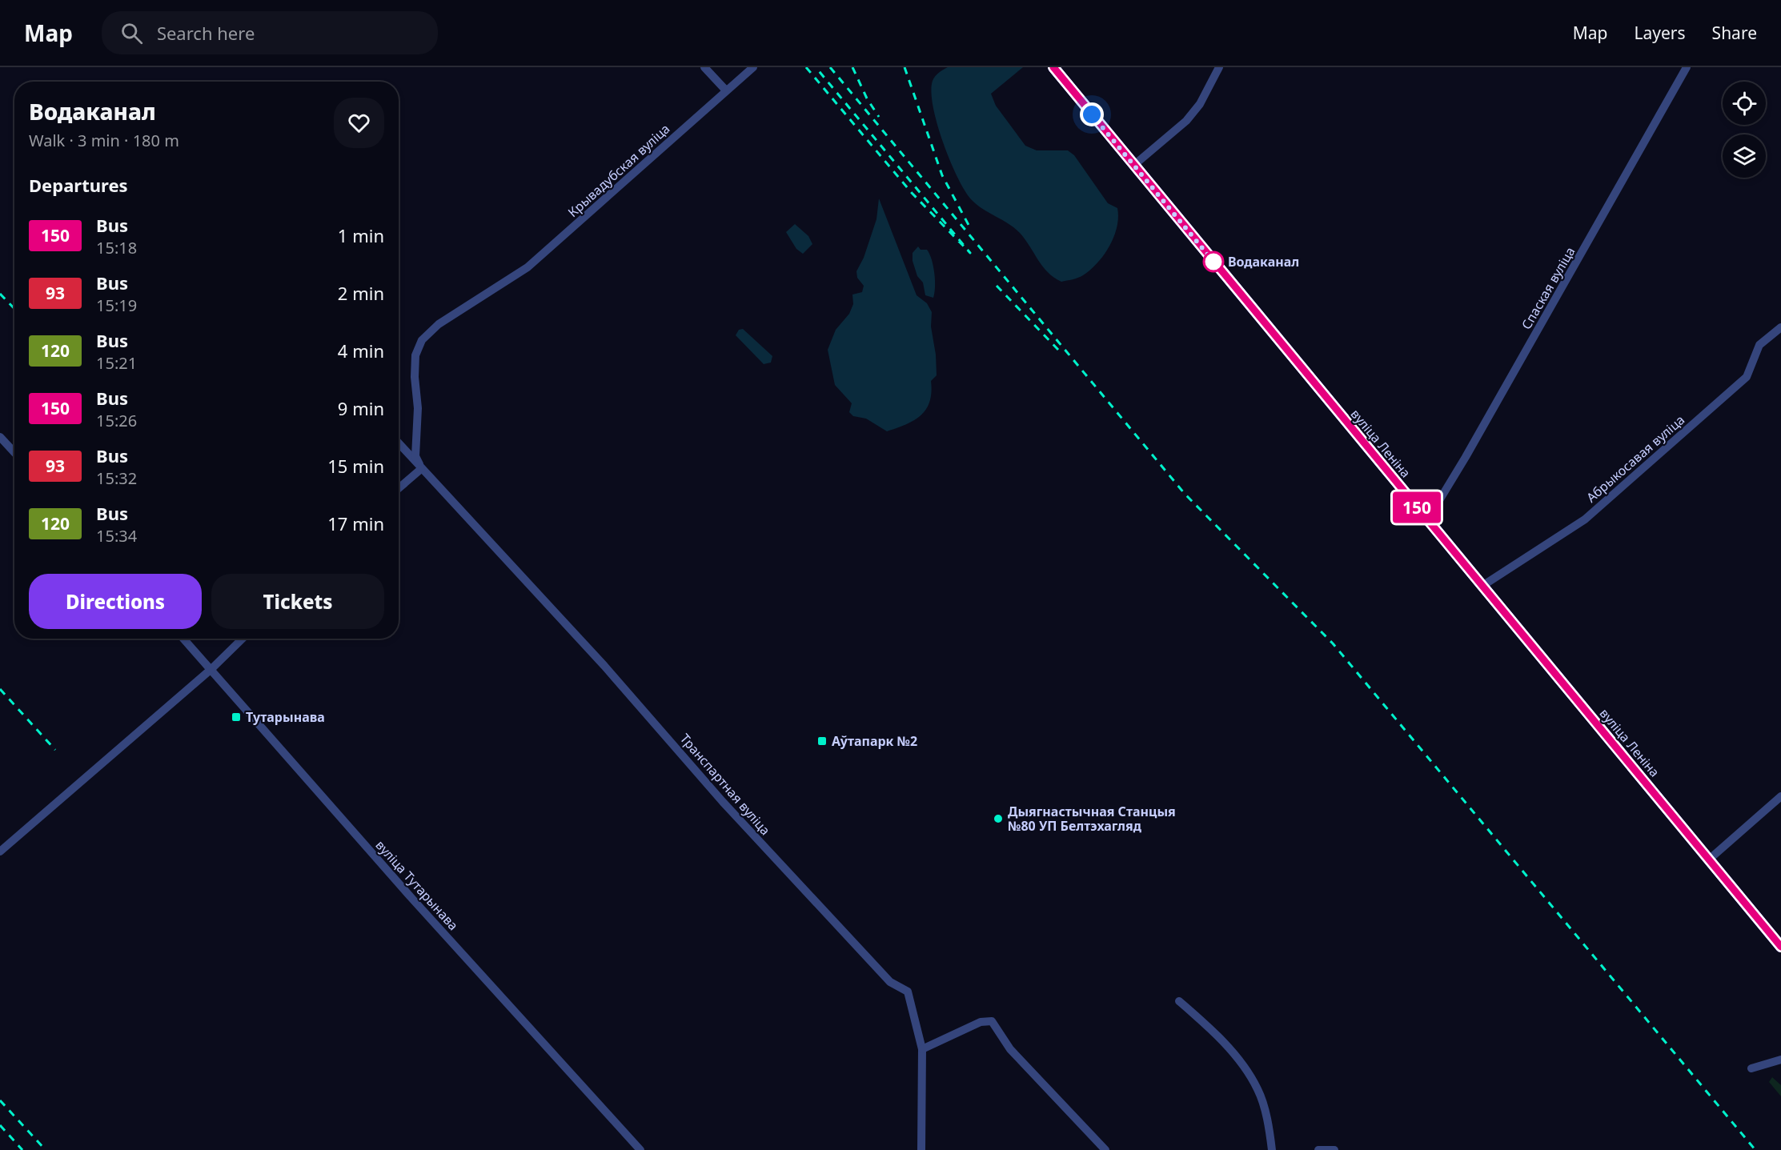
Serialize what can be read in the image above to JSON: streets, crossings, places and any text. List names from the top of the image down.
{
  "streets": {
    "main road": ["вуліца Леніна"],
    "street": [
      "Крывадубская вуліца",
      "Спаская вуліца",
      "Абрыкосавая вуліца",
      "Транспартная вуліца",
      "вуліца Тутарынава"
    ]
  },
  "crossings": [
    ["Крывадубская вуліца", "Транспартная вуліца"],
    ["Спаская вуліца", "вуліца Леніна"],
    ["вуліца Леніна", "Абрыкосавая вуліца"]
  ],
  "places": {
    "other": ["Водаканал", "Дыягнастычная Станцыя №80 УП Белтэхагляд"],
    "transit": ["Тутарынава", "Аўтапарк №2"]
  },
  "lines": ["bus line 150"],
  "page": {
    "header": "Map",
    "search": "Search here",
    "nav": ["Map", "Layers", "Share"],
    "on_map": "150",
    "heading": [
      ["Водаканал", "Walk · 3 min · 180 m"],
      "Departures"
    ],
    "list": [
      {
        "mark": "150",
        "name": "Bus",
        "note": "15:18",
        "value": "1 min"
      },
      {
        "mark": "93",
        "name": "Bus",
        "note": "15:19",
        "value": "2 min"
      },
      {
        "mark": "120",
        "name": "Bus",
        "note": "15:21",
        "value": "4 min"
      },
      {
        "mark": "150",
        "name": "Bus",
        "note": "15:26",
        "value": "9 min"
      },
      {
        "mark": "93",
        "name": "Bus",
        "note": "15:32",
        "value": "15 min"
      },
      {
        "mark": "120",
        "name": "Bus",
        "note": "15:34",
        "value": "17 min"
      }
    ],
    "buttons": ["Directions", "Tickets"]
  }
}
